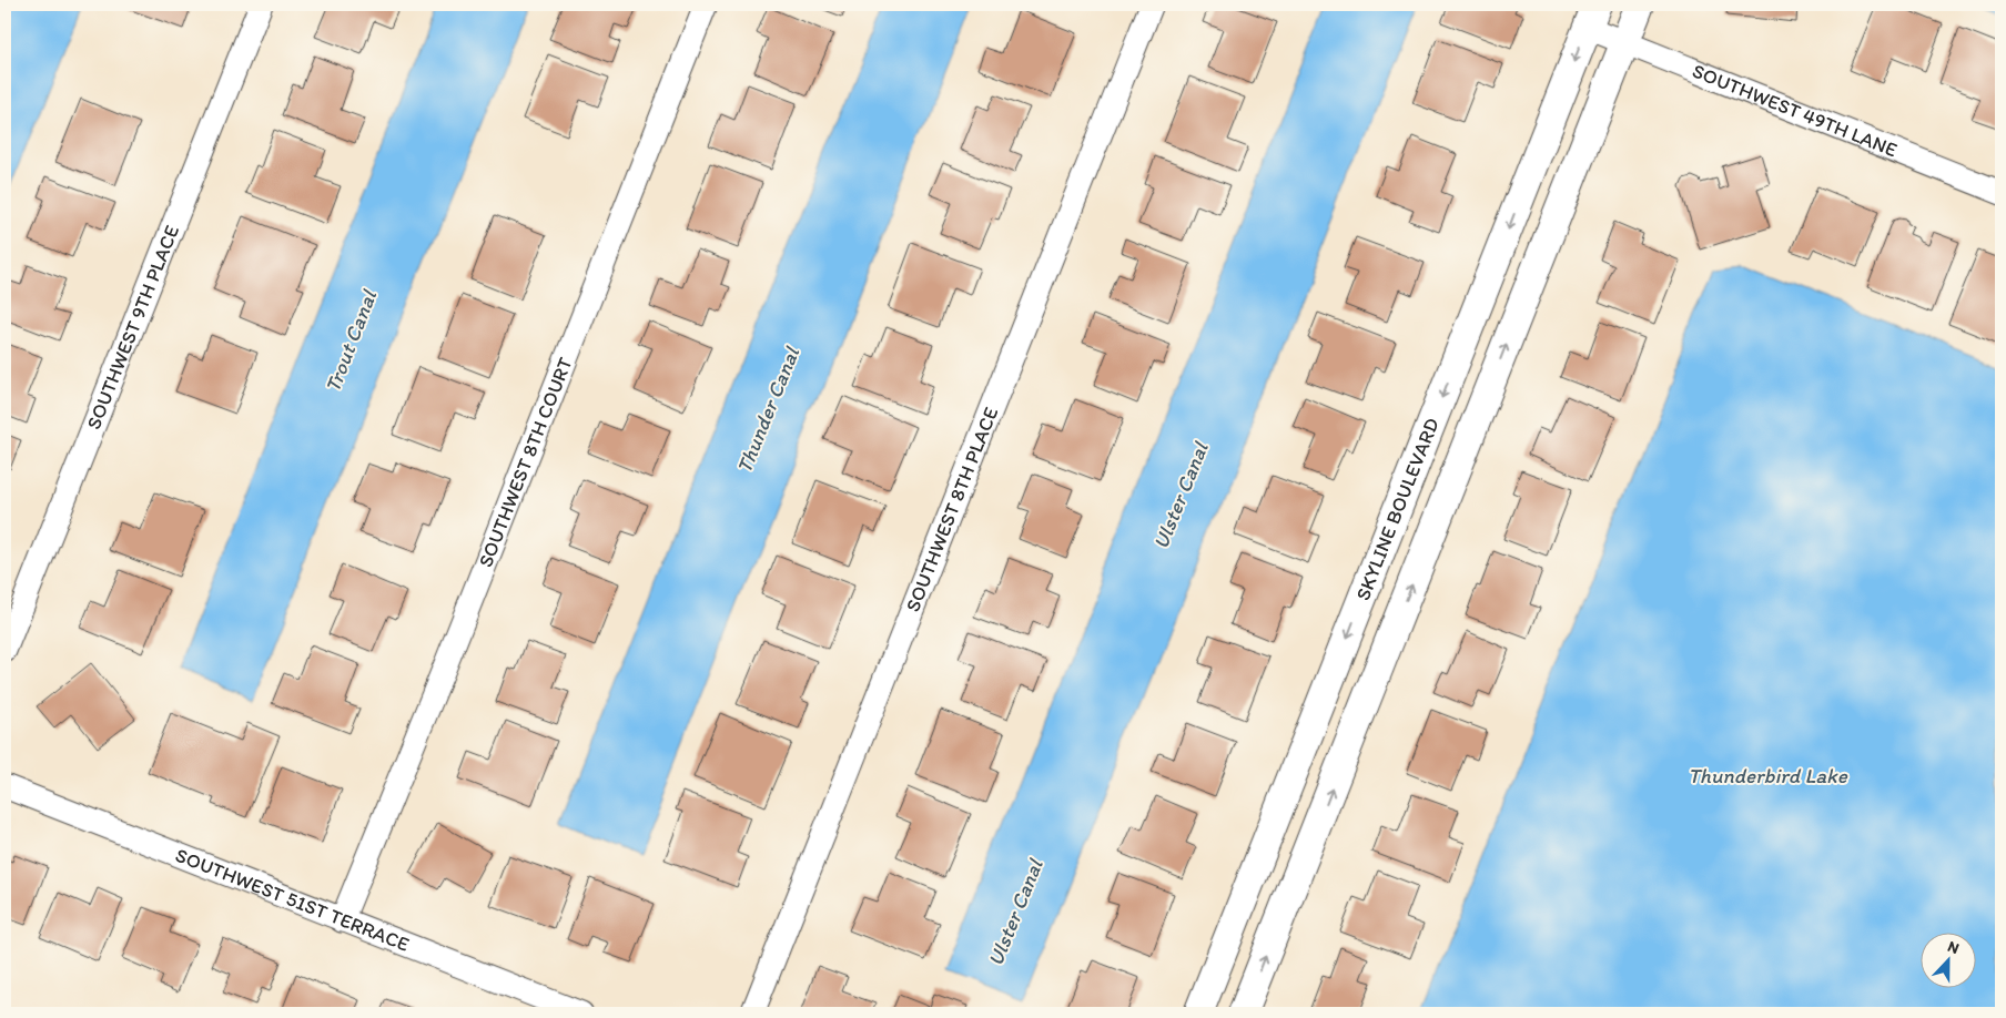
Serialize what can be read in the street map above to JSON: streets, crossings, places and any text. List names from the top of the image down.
{
  "streets": {
    "street": [
      "SOUTHWEST 49TH LANE",
      "SOUTHWEST 9TH PLACE",
      "SOUTHWEST 8TH COURT",
      "SOUTHWEST 8TH PLACE",
      "SKYLINE BOULEVARD",
      "SOUTHWEST 51ST TERRACE"
    ]
  },
  "crossings": [
    ["SOUTHWEST 49TH LANE", "SKYLINE BOULEVARD"],
    ["SOUTHWEST 8TH COURT", "SOUTHWEST 51ST TERRACE"]
  ],
  "water": [
    "Trout Canal",
    "Thunder Canal",
    "Ulster Canal",
    "Thunderbird Lake"
  ],
  "north": "top"
}
